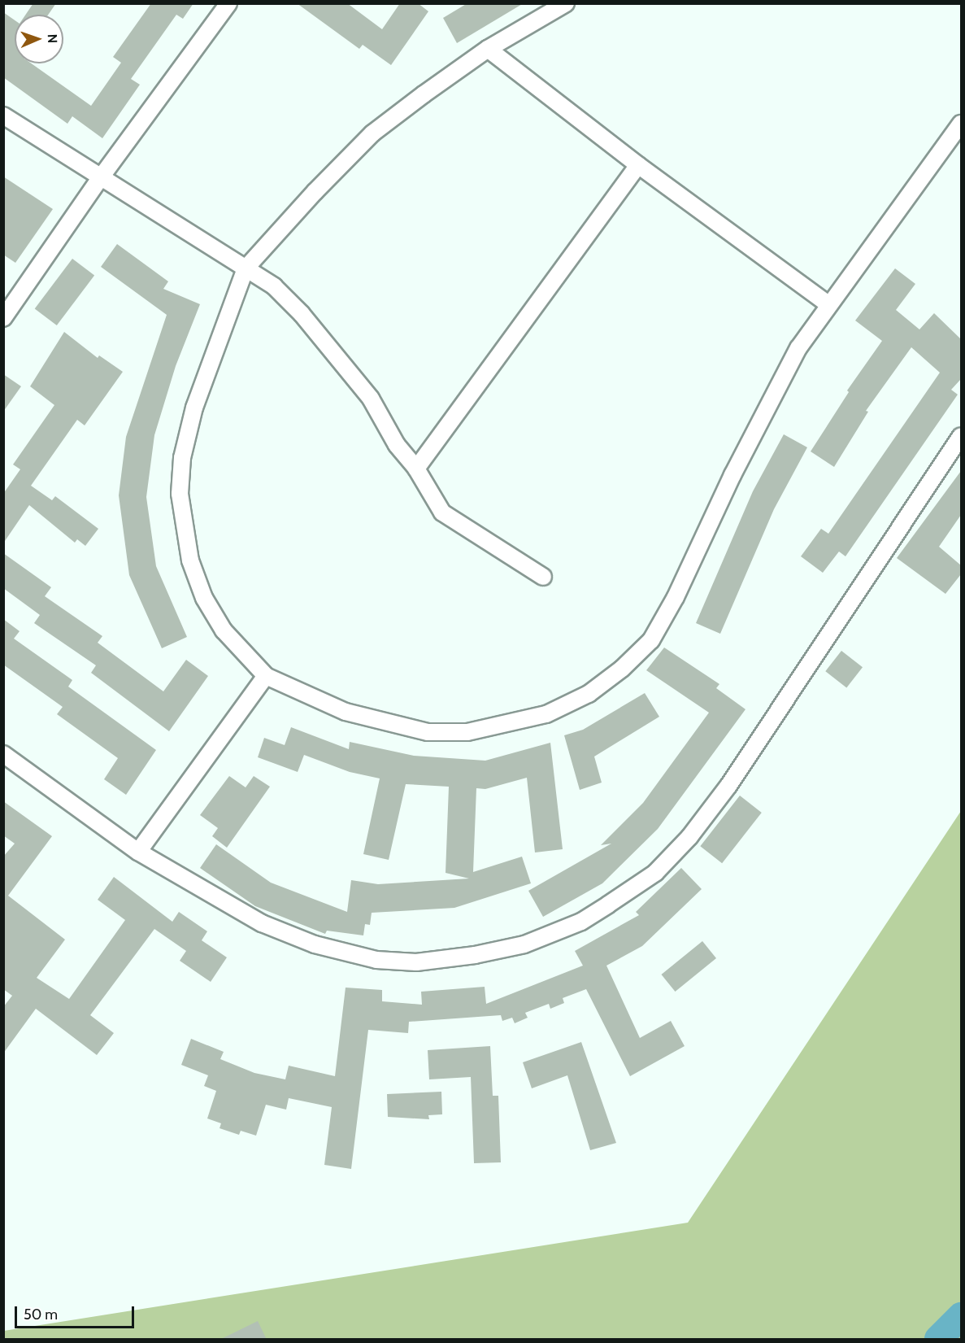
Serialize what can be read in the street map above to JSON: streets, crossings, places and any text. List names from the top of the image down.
{
  "scale_bar": "50 m",
  "north": "right"
}
